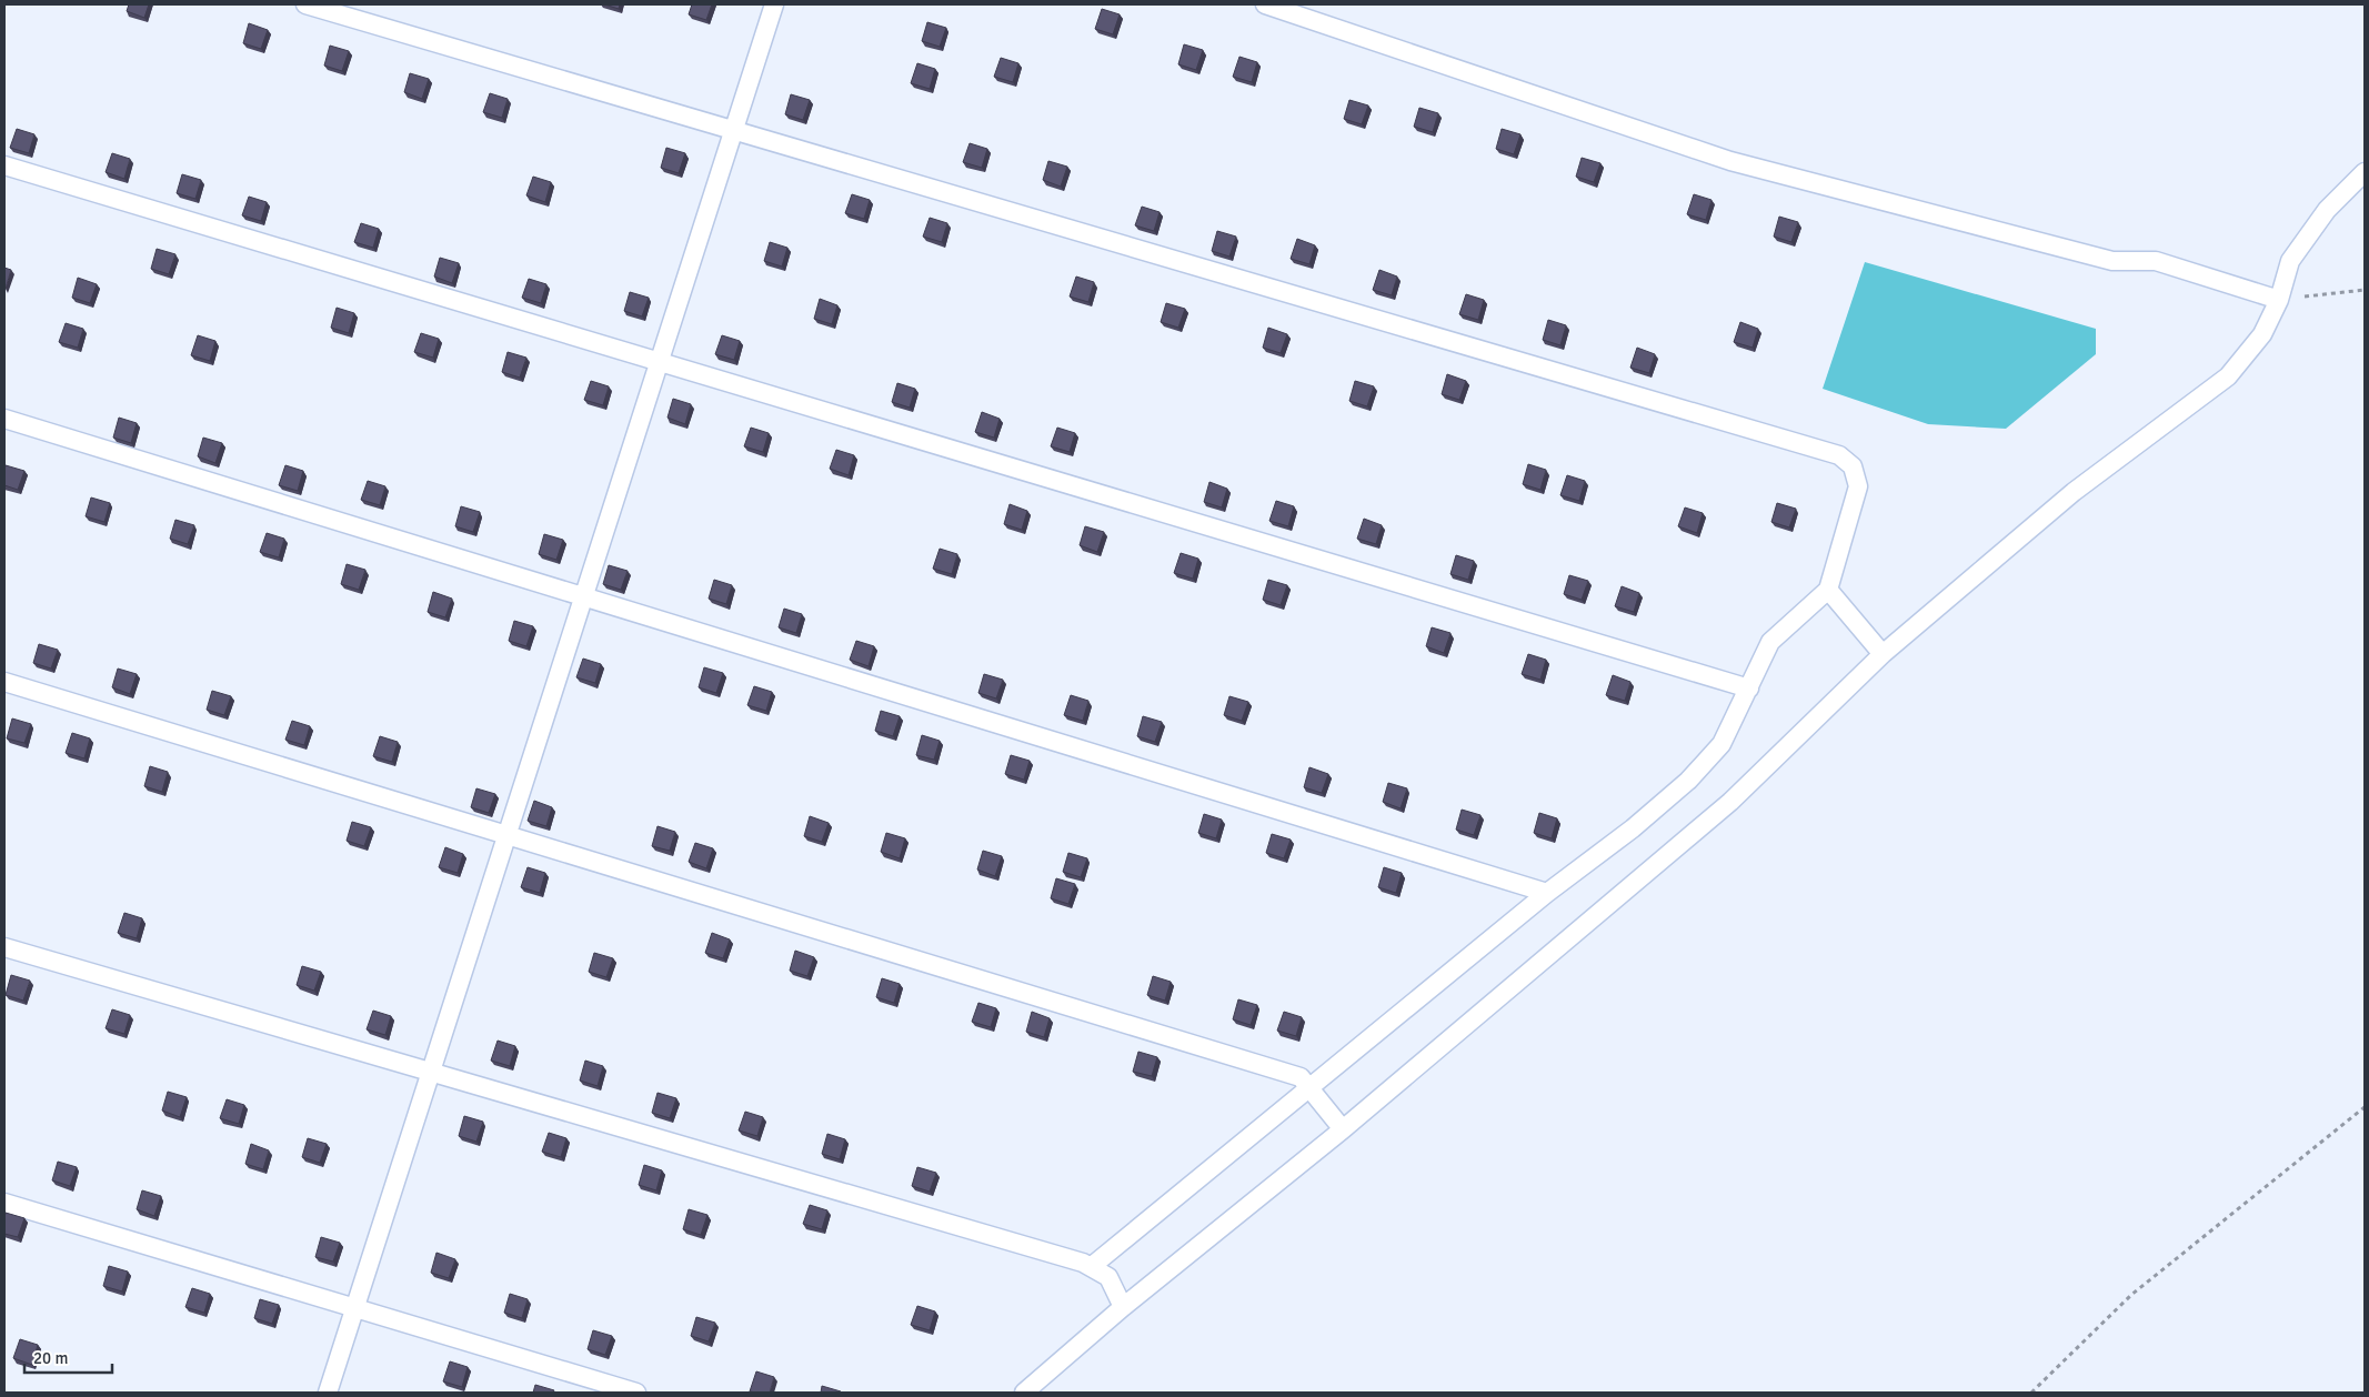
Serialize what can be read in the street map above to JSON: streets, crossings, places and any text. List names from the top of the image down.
{
  "scale_bar": "20 m"
}
